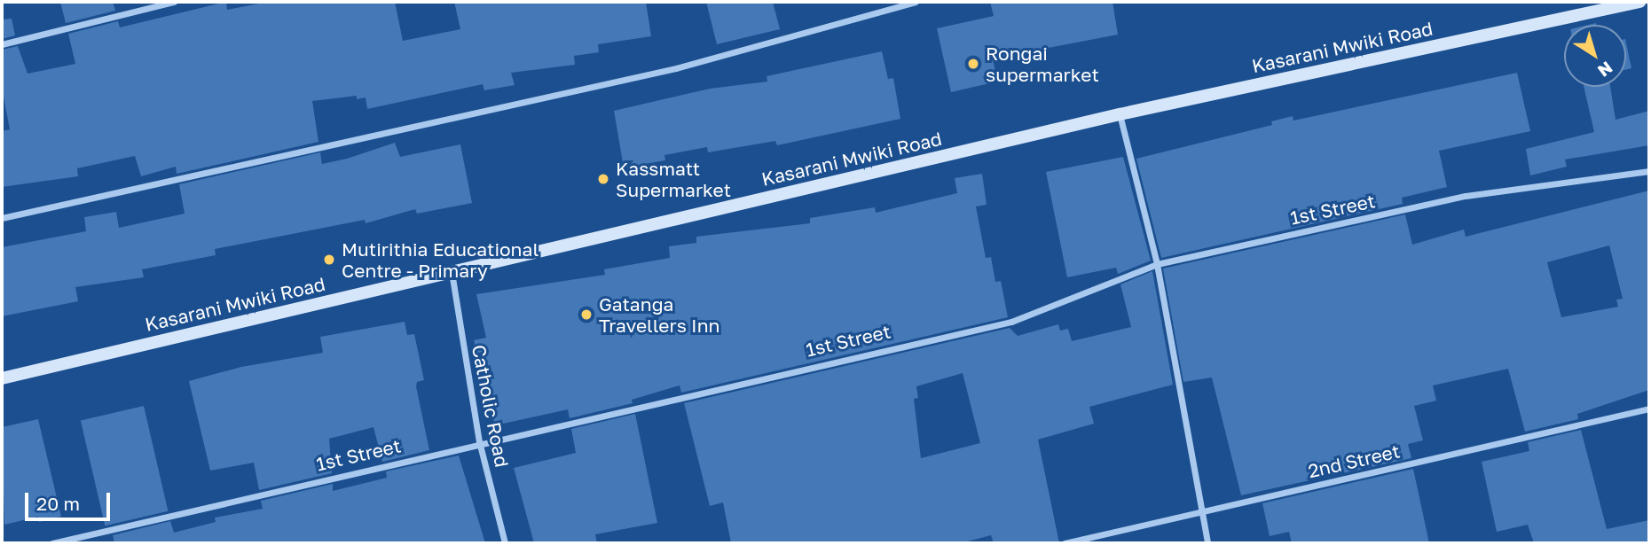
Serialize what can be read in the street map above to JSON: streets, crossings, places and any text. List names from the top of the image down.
{
  "streets": {
    "main road": ["Kasarani Mwiki Road"],
    "street": ["1st Street", "Catholic Road", "2nd Street"]
  },
  "crossings": [
    ["Kasarani Mwiki Road", "Catholic Road"],
    ["1st Street", "Catholic Road"]
  ],
  "places": [
    "Rongai supermarket",
    "Kassmatt Supermarket",
    "Mutirithia Educational Centre - Primary",
    "Gatanga Travellers Inn"
  ],
  "scale_bar": "20 m",
  "north": "bottom right"
}
